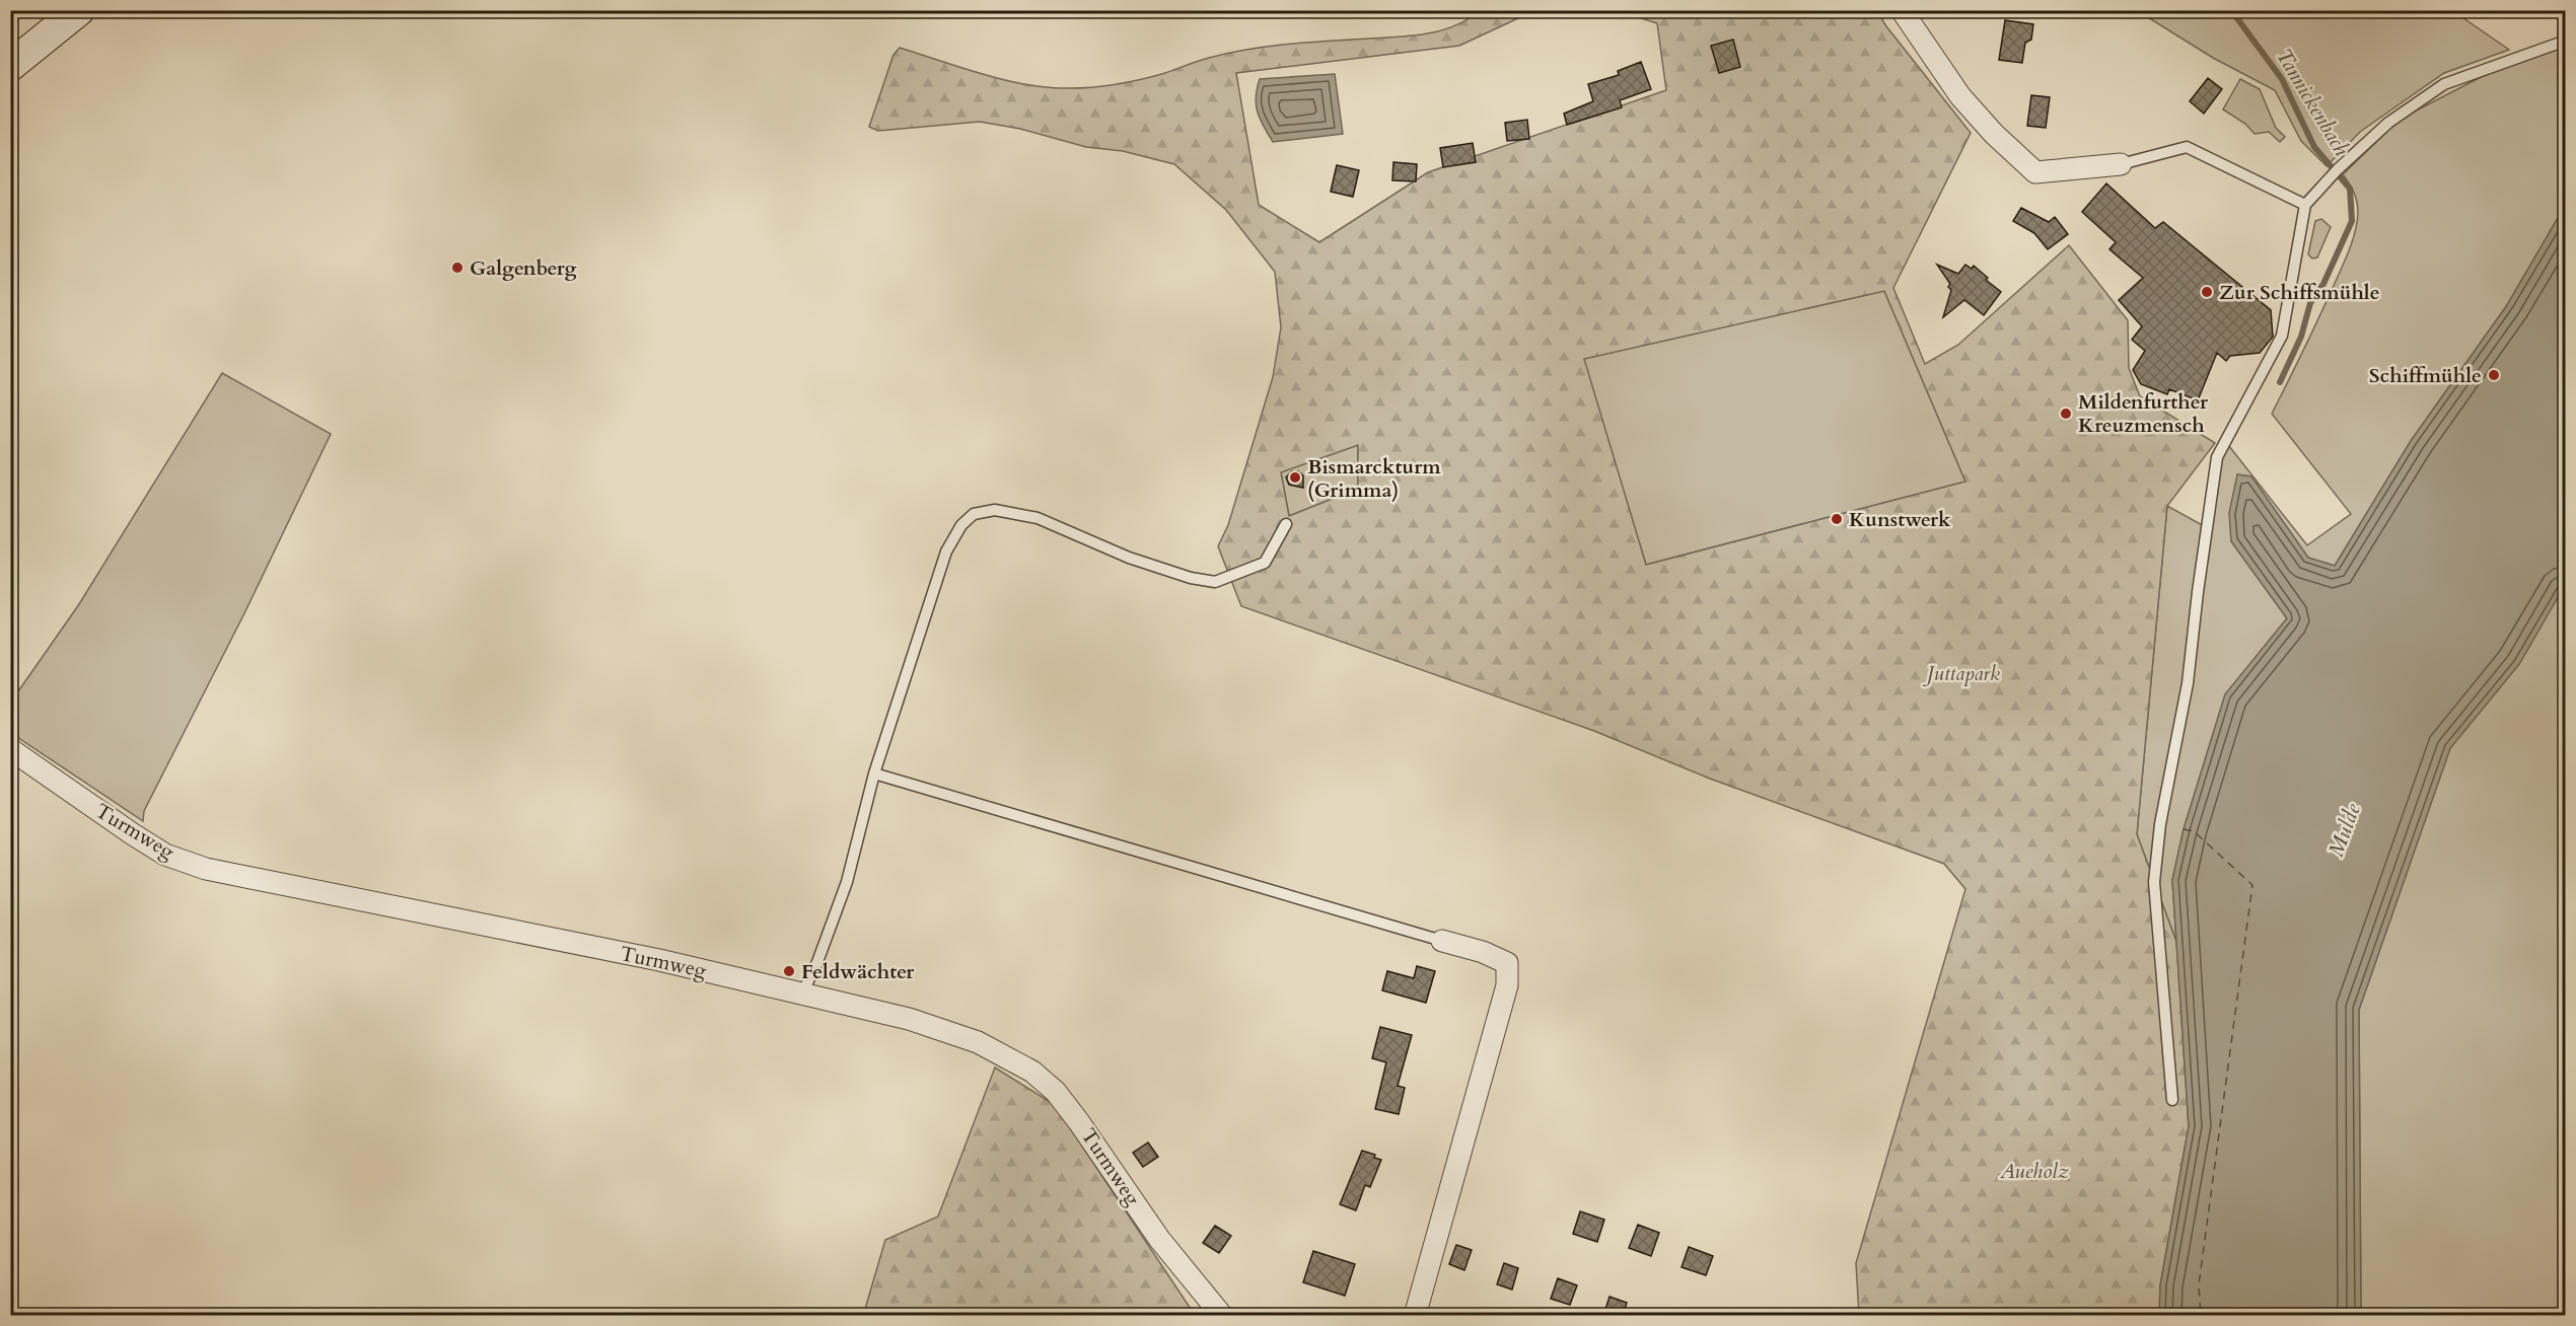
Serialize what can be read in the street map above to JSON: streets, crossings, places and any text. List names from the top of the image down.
{
  "streets": {
    "street": ["Turmweg"]
  },
  "water": ["Tannickenbach", "Mulde"],
  "parks": ["Juttapark", "Aueholz"],
  "places": [
    "Galgenberg",
    "Zur Schiffsmühle",
    "Schiffmühle",
    "Mildenfurther Kreuzmensch",
    "Bismarckturm (Grimma)",
    "Kunstwerk",
    "Feldwächter"
  ]
}
